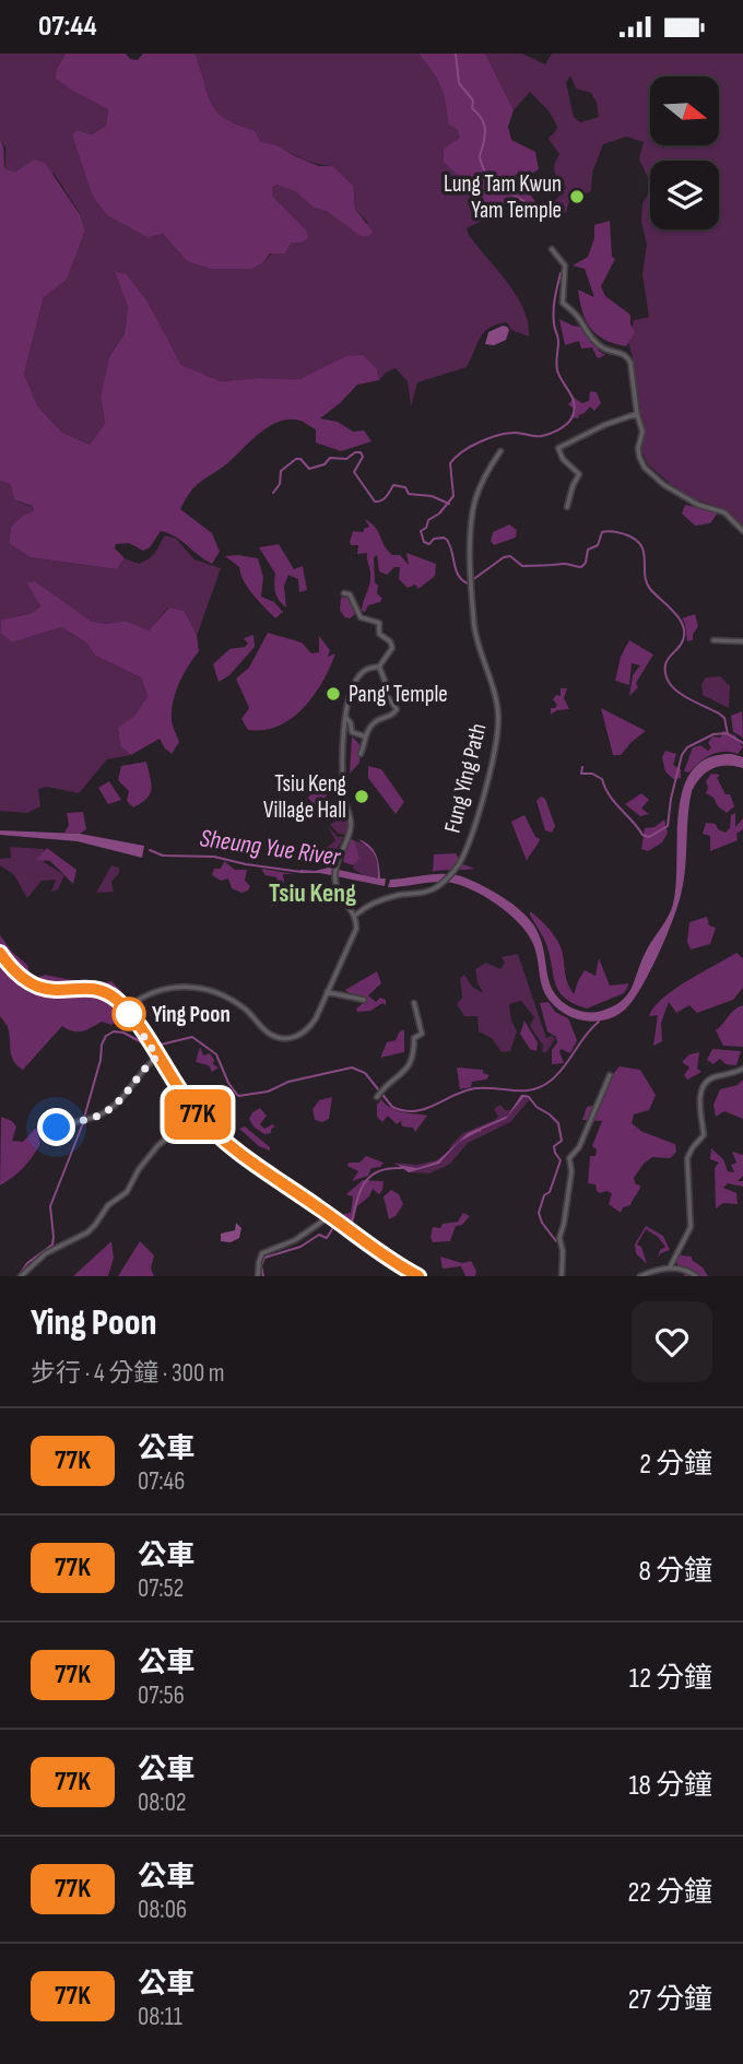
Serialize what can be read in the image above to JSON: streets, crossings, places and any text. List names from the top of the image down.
{
  "streets": {
    "street": ["Fung Ying Path"]
  },
  "districts": ["Tsiu Keng"],
  "water": ["Sheung Yue River"],
  "places": [
    "Lung Tam Kwun Yam Temple",
    "Pang' Temple",
    "Tsiu Keng Village Hall",
    "Ying Poon"
  ],
  "lines": ["bus line 77K"],
  "north": "right",
  "page": {
    "status": "07:44",
    "on_map": "77K",
    "heading": ["Ying Poon", "步行 · 4 分鐘 · 300 m"],
    "list": [
      {
        "mark": "77K",
        "name": "公車",
        "note": "07:46",
        "value": "2 分鐘"
      },
      {
        "mark": "77K",
        "name": "公車",
        "note": "07:52",
        "value": "8 分鐘"
      },
      {
        "mark": "77K",
        "name": "公車",
        "note": "07:56",
        "value": "12 分鐘"
      },
      {
        "mark": "77K",
        "name": "公車",
        "note": "08:02",
        "value": "18 分鐘"
      },
      {
        "mark": "77K",
        "name": "公車",
        "note": "08:06",
        "value": "22 分鐘"
      },
      {
        "mark": "77K",
        "name": "公車",
        "note": "08:11",
        "value": "27 分鐘"
      }
    ]
  }
}
